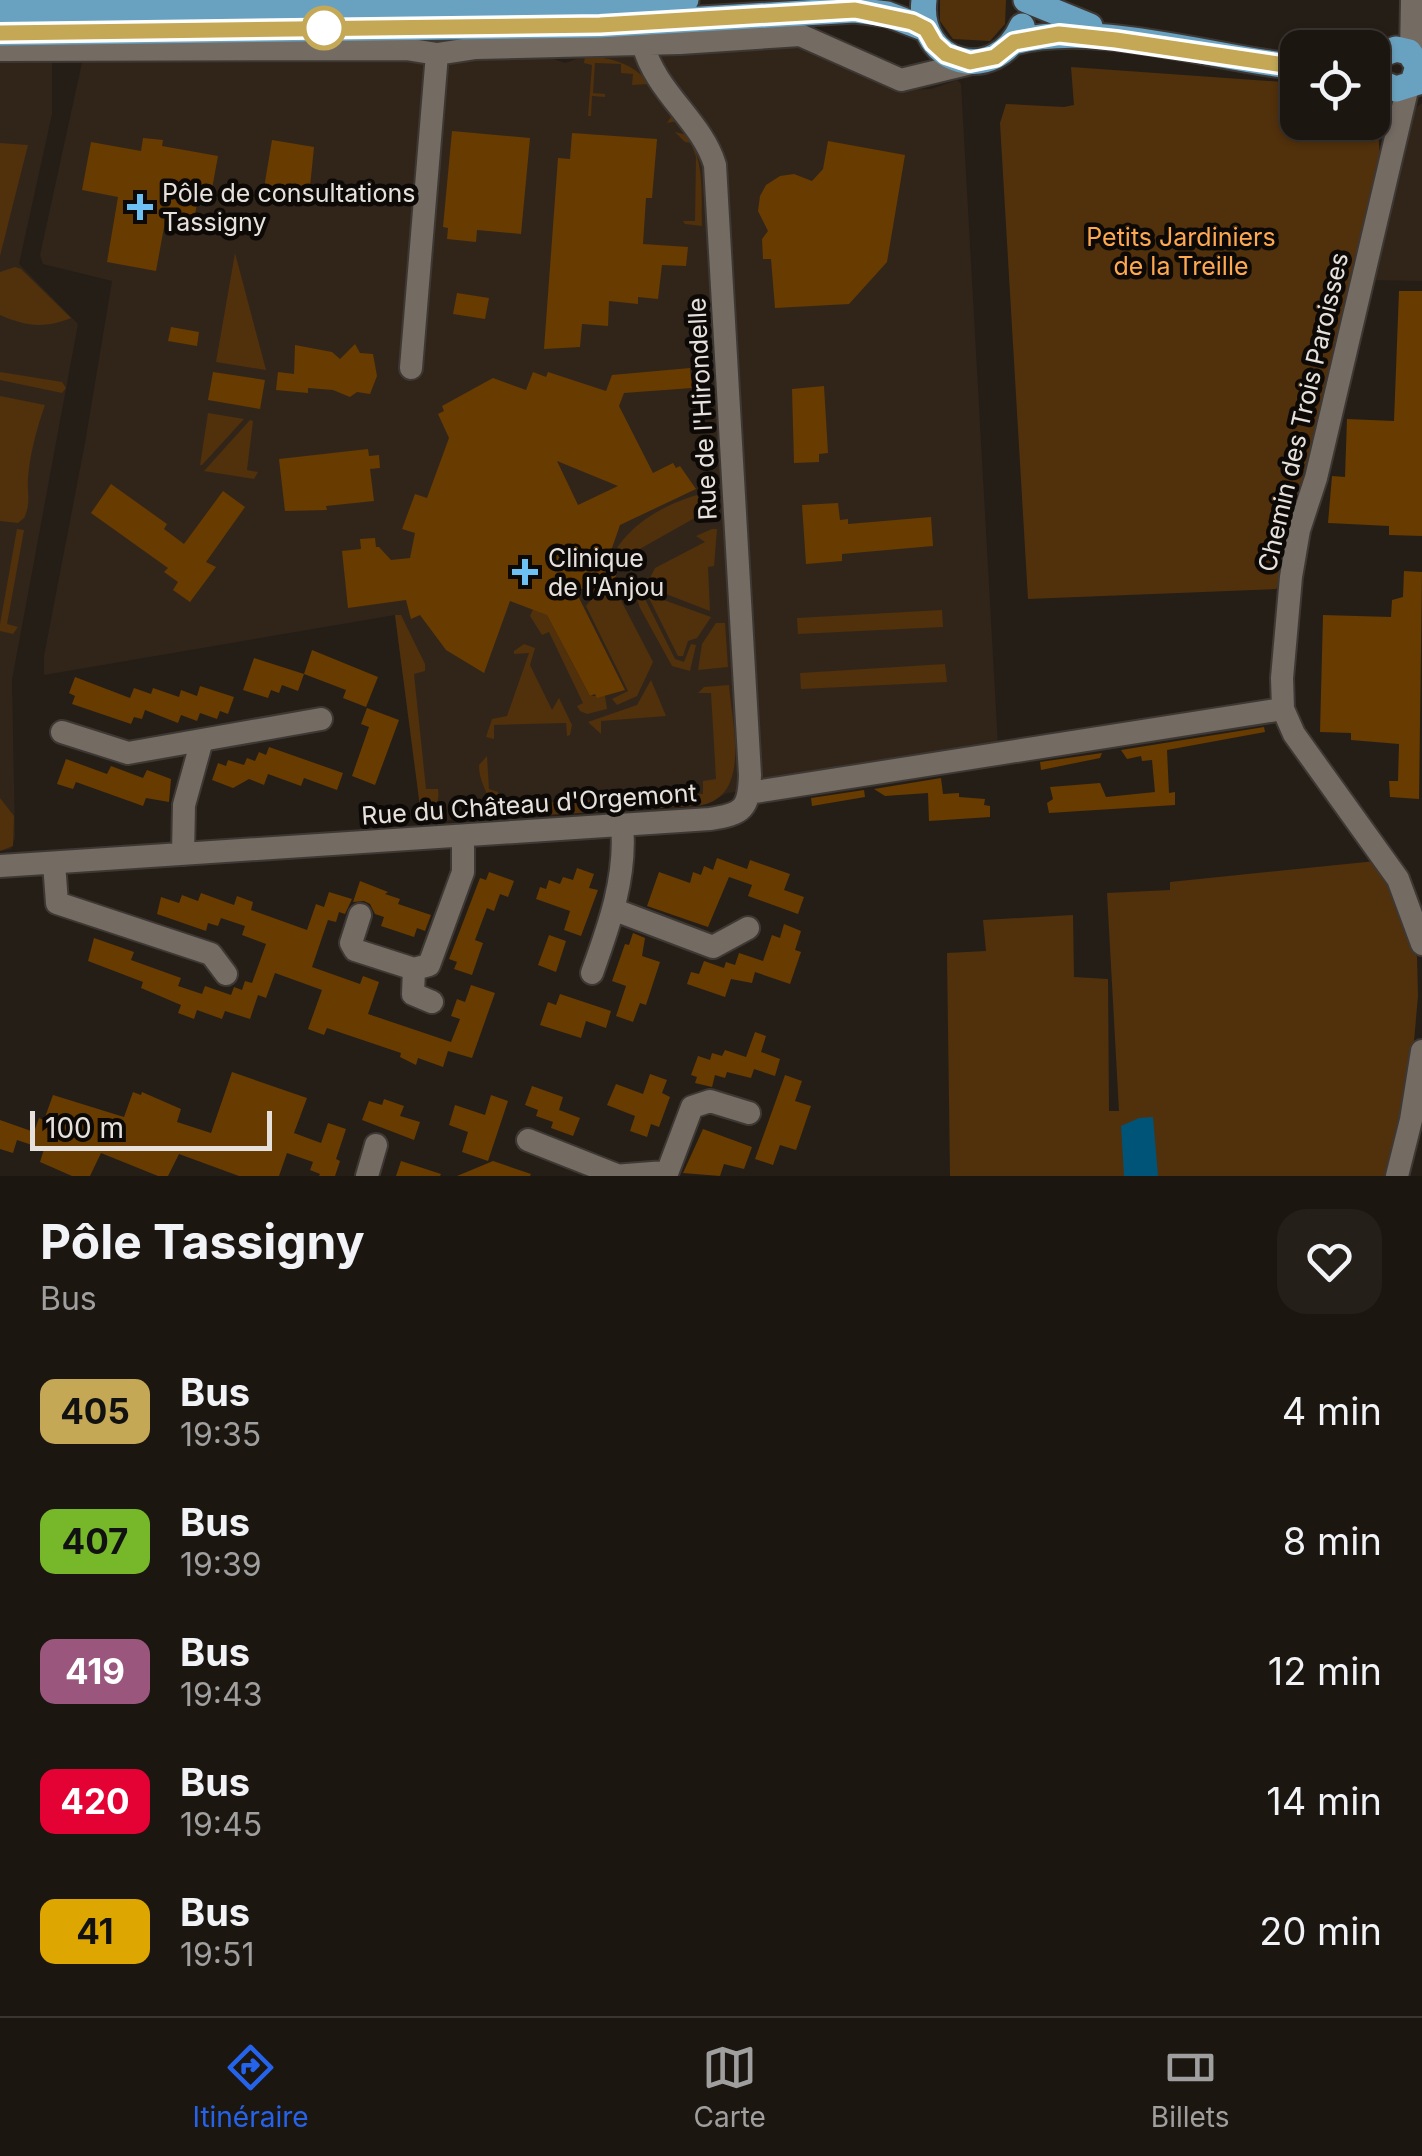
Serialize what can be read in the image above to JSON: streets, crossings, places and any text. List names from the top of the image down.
{
  "streets": {
    "street": ["Rue de l'Hirondelle", "Chemin des Trois Paroisses", "Rue du Château d'Orgemont"]
  },
  "crossings": [
    ["Rue de l'Hirondelle", "Rue du Château d'Orgemont"],
    ["Chemin des Trois Paroisses", "Rue du Château d'Orgemont"]
  ],
  "parks": ["Petits Jardiniers de la Treille"],
  "places": {
    "health": ["Pôle de consultations Tassigny", "Clinique de l'Anjou"]
  },
  "lines": ["bus line 405"],
  "scale_bar": "100 m",
  "page": {
    "scale": "100 m",
    "heading": ["Pôle Tassigny", "Bus"],
    "list": [
      {
        "mark": "405",
        "name": "Bus",
        "note": "19:35",
        "value": "4 min"
      },
      {
        "mark": "407",
        "name": "Bus",
        "note": "19:39",
        "value": "8 min"
      },
      {
        "mark": "419",
        "name": "Bus",
        "note": "19:43",
        "value": "12 min"
      },
      {
        "mark": "420",
        "name": "Bus",
        "note": "19:45",
        "value": "14 min"
      },
      {
        "mark": "41",
        "name": "Bus",
        "note": "19:51",
        "value": "20 min"
      }
    ],
    "tabs": ["Itinéraire", "Carte", "Billets"]
  }
}
